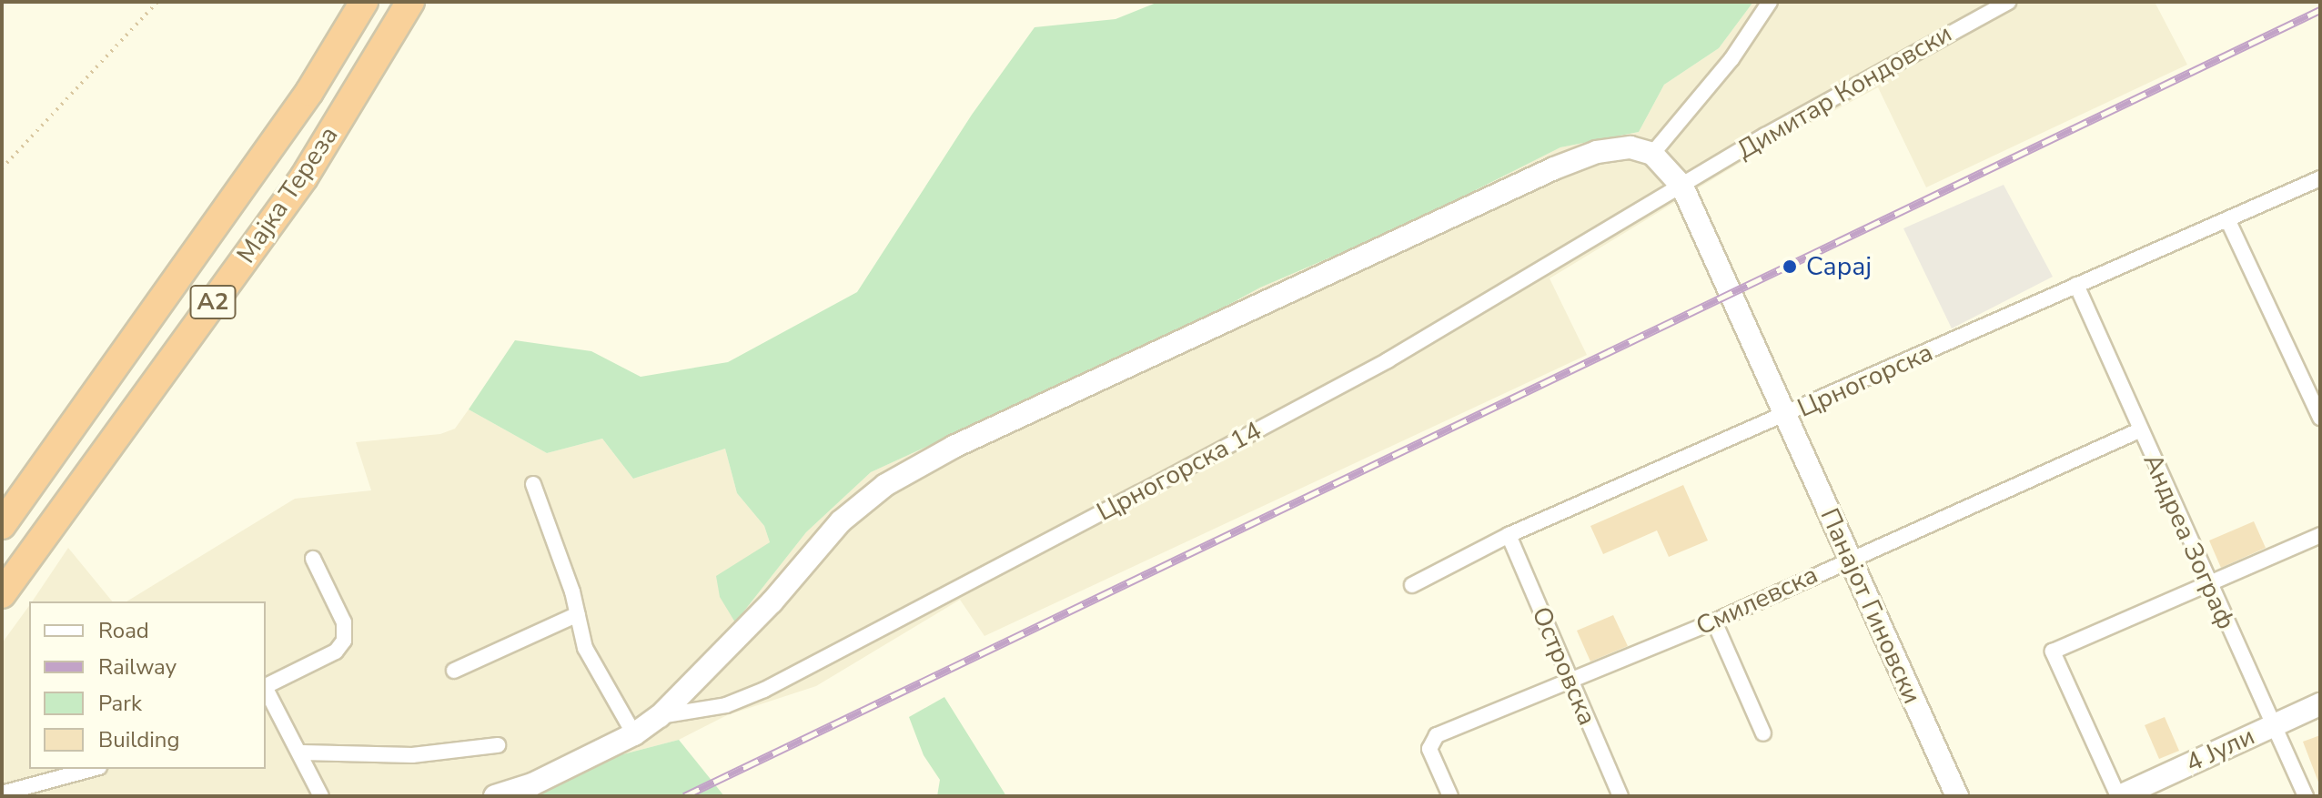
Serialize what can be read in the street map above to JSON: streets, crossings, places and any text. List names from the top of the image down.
{
  "streets": {
    "highway": ["Мајка Тереза", "A2"],
    "main road": ["Панајот Гиновски", "4 Јули"],
    "street": [
      "Димитар Кондовски",
      "Црногорска",
      "Црногорска 14",
      "Андреа Зограф",
      "Смилевска",
      "Островска"
    ]
  },
  "crossings": [
    ["Димитар Кондовски", "Црногорска 14"],
    ["Димитар Кондовски", "Панајот Гиновски"],
    ["Црногорска", "Андреа Зограф"],
    ["Црногорска", "Панајот Гиновски"],
    ["Црногорска", "Островска"],
    ["Црногорска 14", "Панајот Гиновски"],
    ["Андреа Зограф", "Смилевска"],
    ["Андреа Зограф", "4 Јули"],
    ["Смилевска", "Панајот Гиновски"],
    ["Смилевска", "Островска"]
  ],
  "places": ["Сарај"],
  "legend": [
    "Road",
    "Railway",
    "Park",
    "Building"
  ]
}
